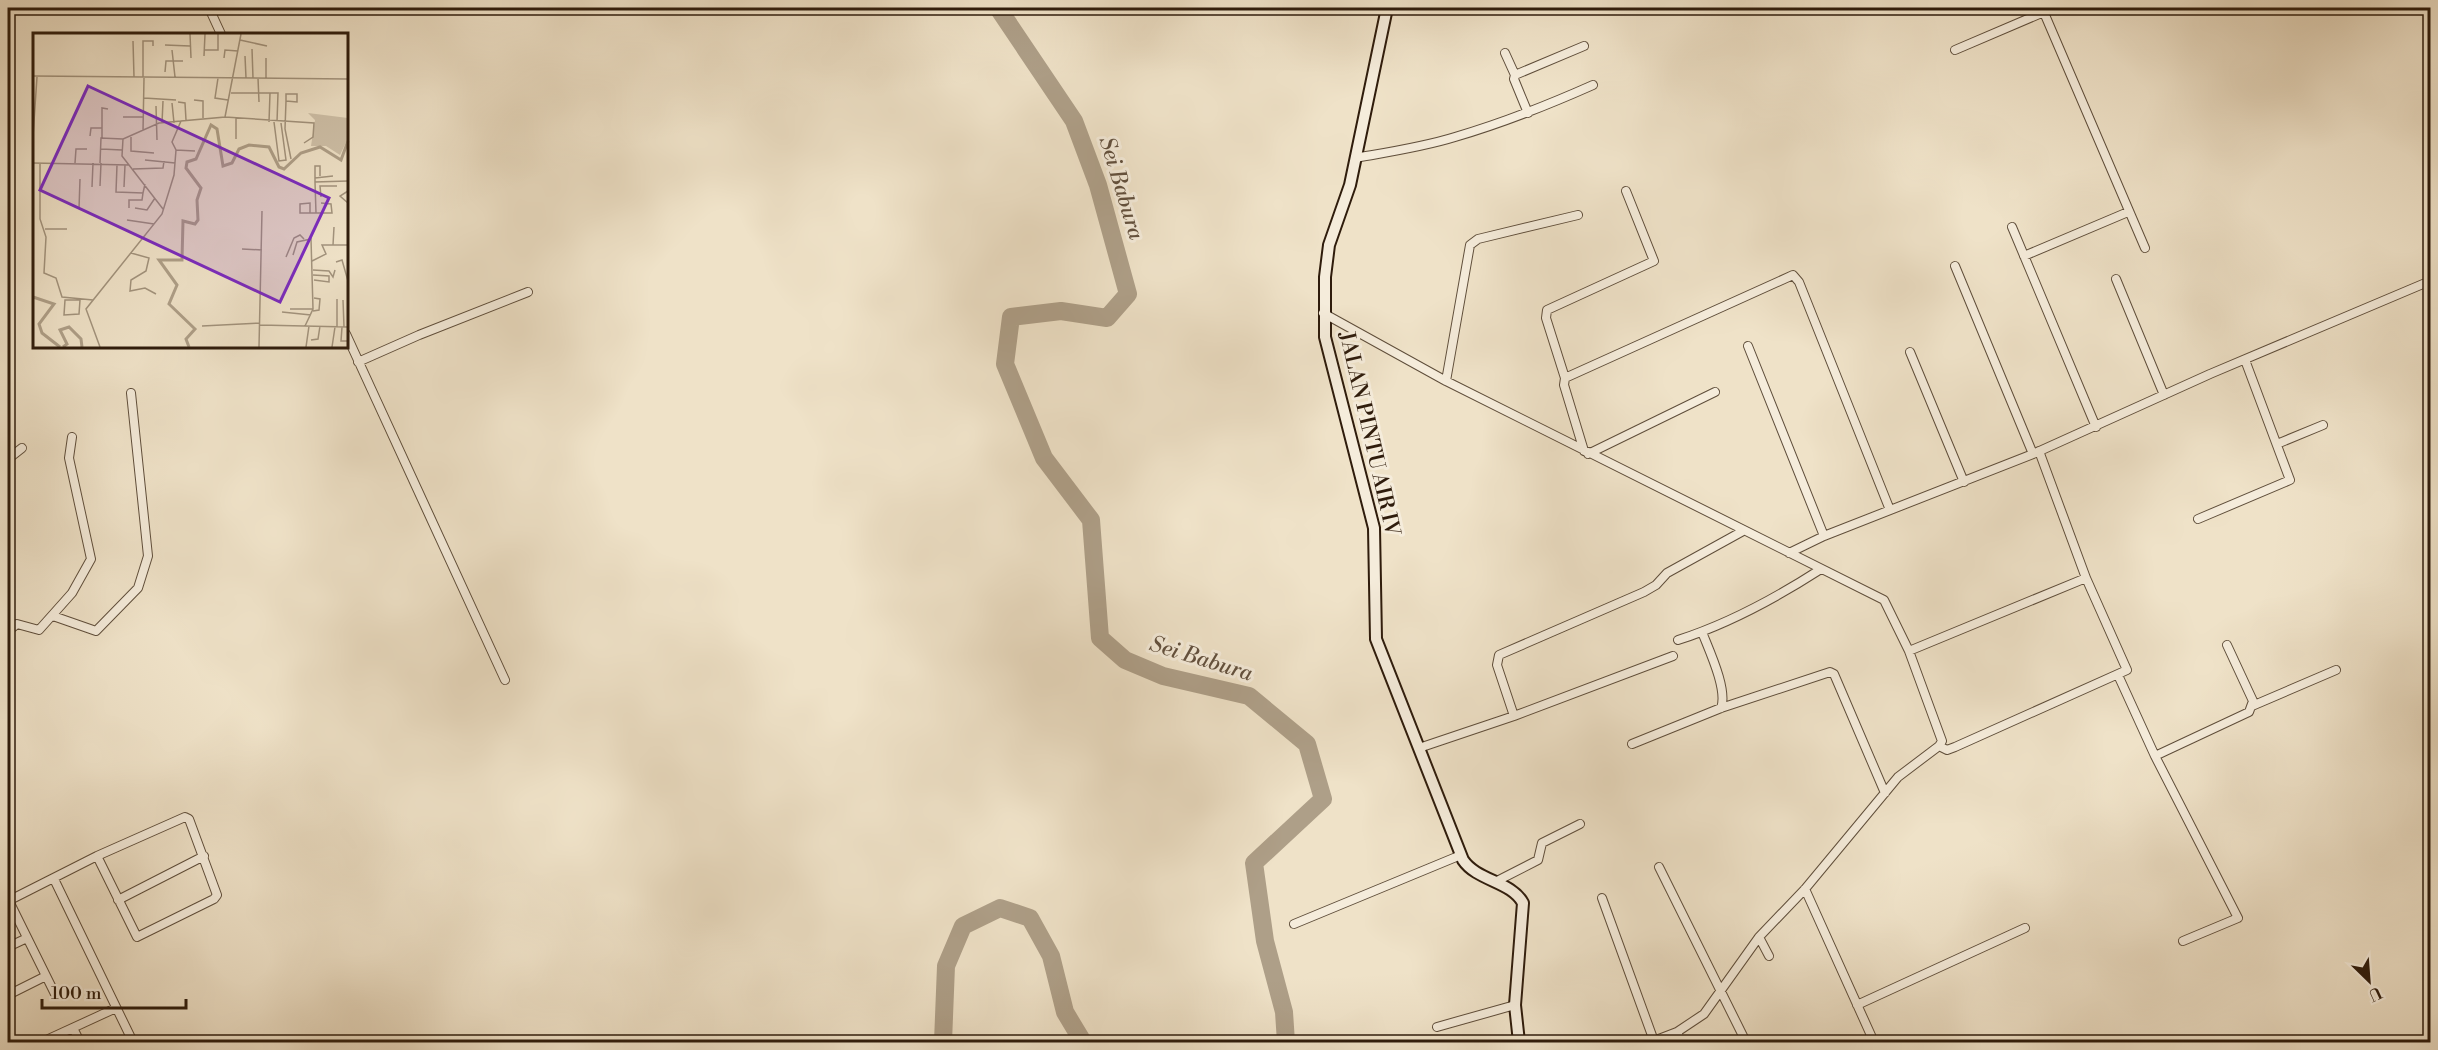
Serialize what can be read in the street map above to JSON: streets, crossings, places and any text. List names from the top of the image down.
{
  "streets": {
    "main road": ["JALAN PINTU AIR IV"]
  },
  "water": ["Sei Babura"],
  "scale_bar": "100 m",
  "north": "bottom right"
}
